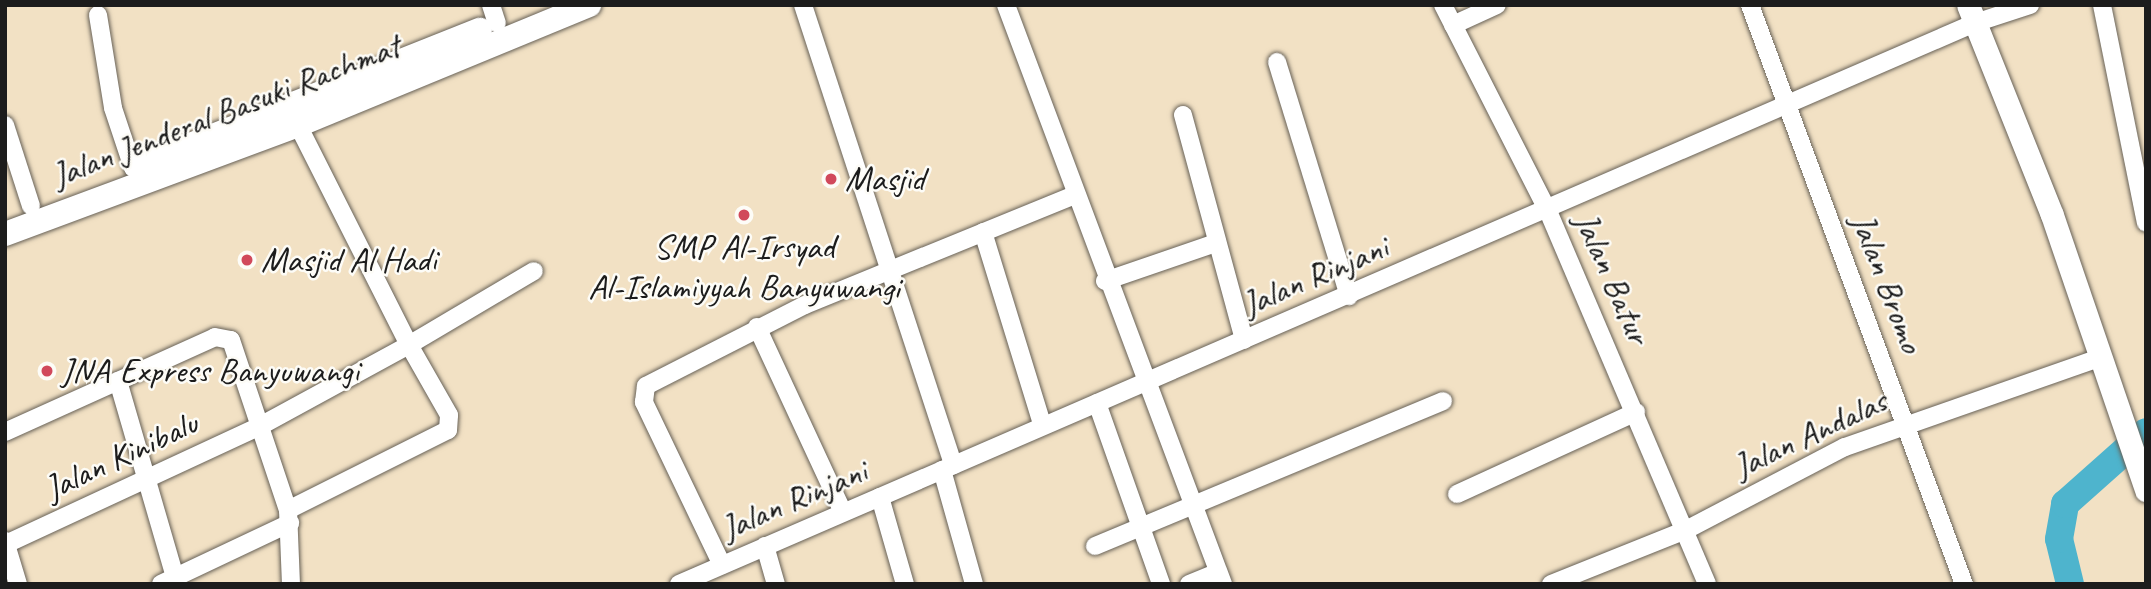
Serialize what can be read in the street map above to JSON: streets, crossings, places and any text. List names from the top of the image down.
{
  "streets": {
    "main road": ["Jalan Jenderal Basuki Rachmat"],
    "street": [
      "Jalan Rinjani",
      "Jalan Batur",
      "Jalan Bromo",
      "Jalan Andalas",
      "Jalan Kinibalu"
    ]
  },
  "crossings": [
    ["Jalan Rinjani", "Jalan Batur"],
    ["Jalan Rinjani", "Jalan Bromo"],
    ["Jalan Batur", "Jalan Andalas"],
    ["Jalan Bromo", "Jalan Andalas"]
  ],
  "places": [
    "Masjid",
    "SMP Al-Irsyad Al-Islamiyyah Banyuwangi",
    "Masjid Al Hadi",
    "JNA Express Banyuwangi"
  ]
}
